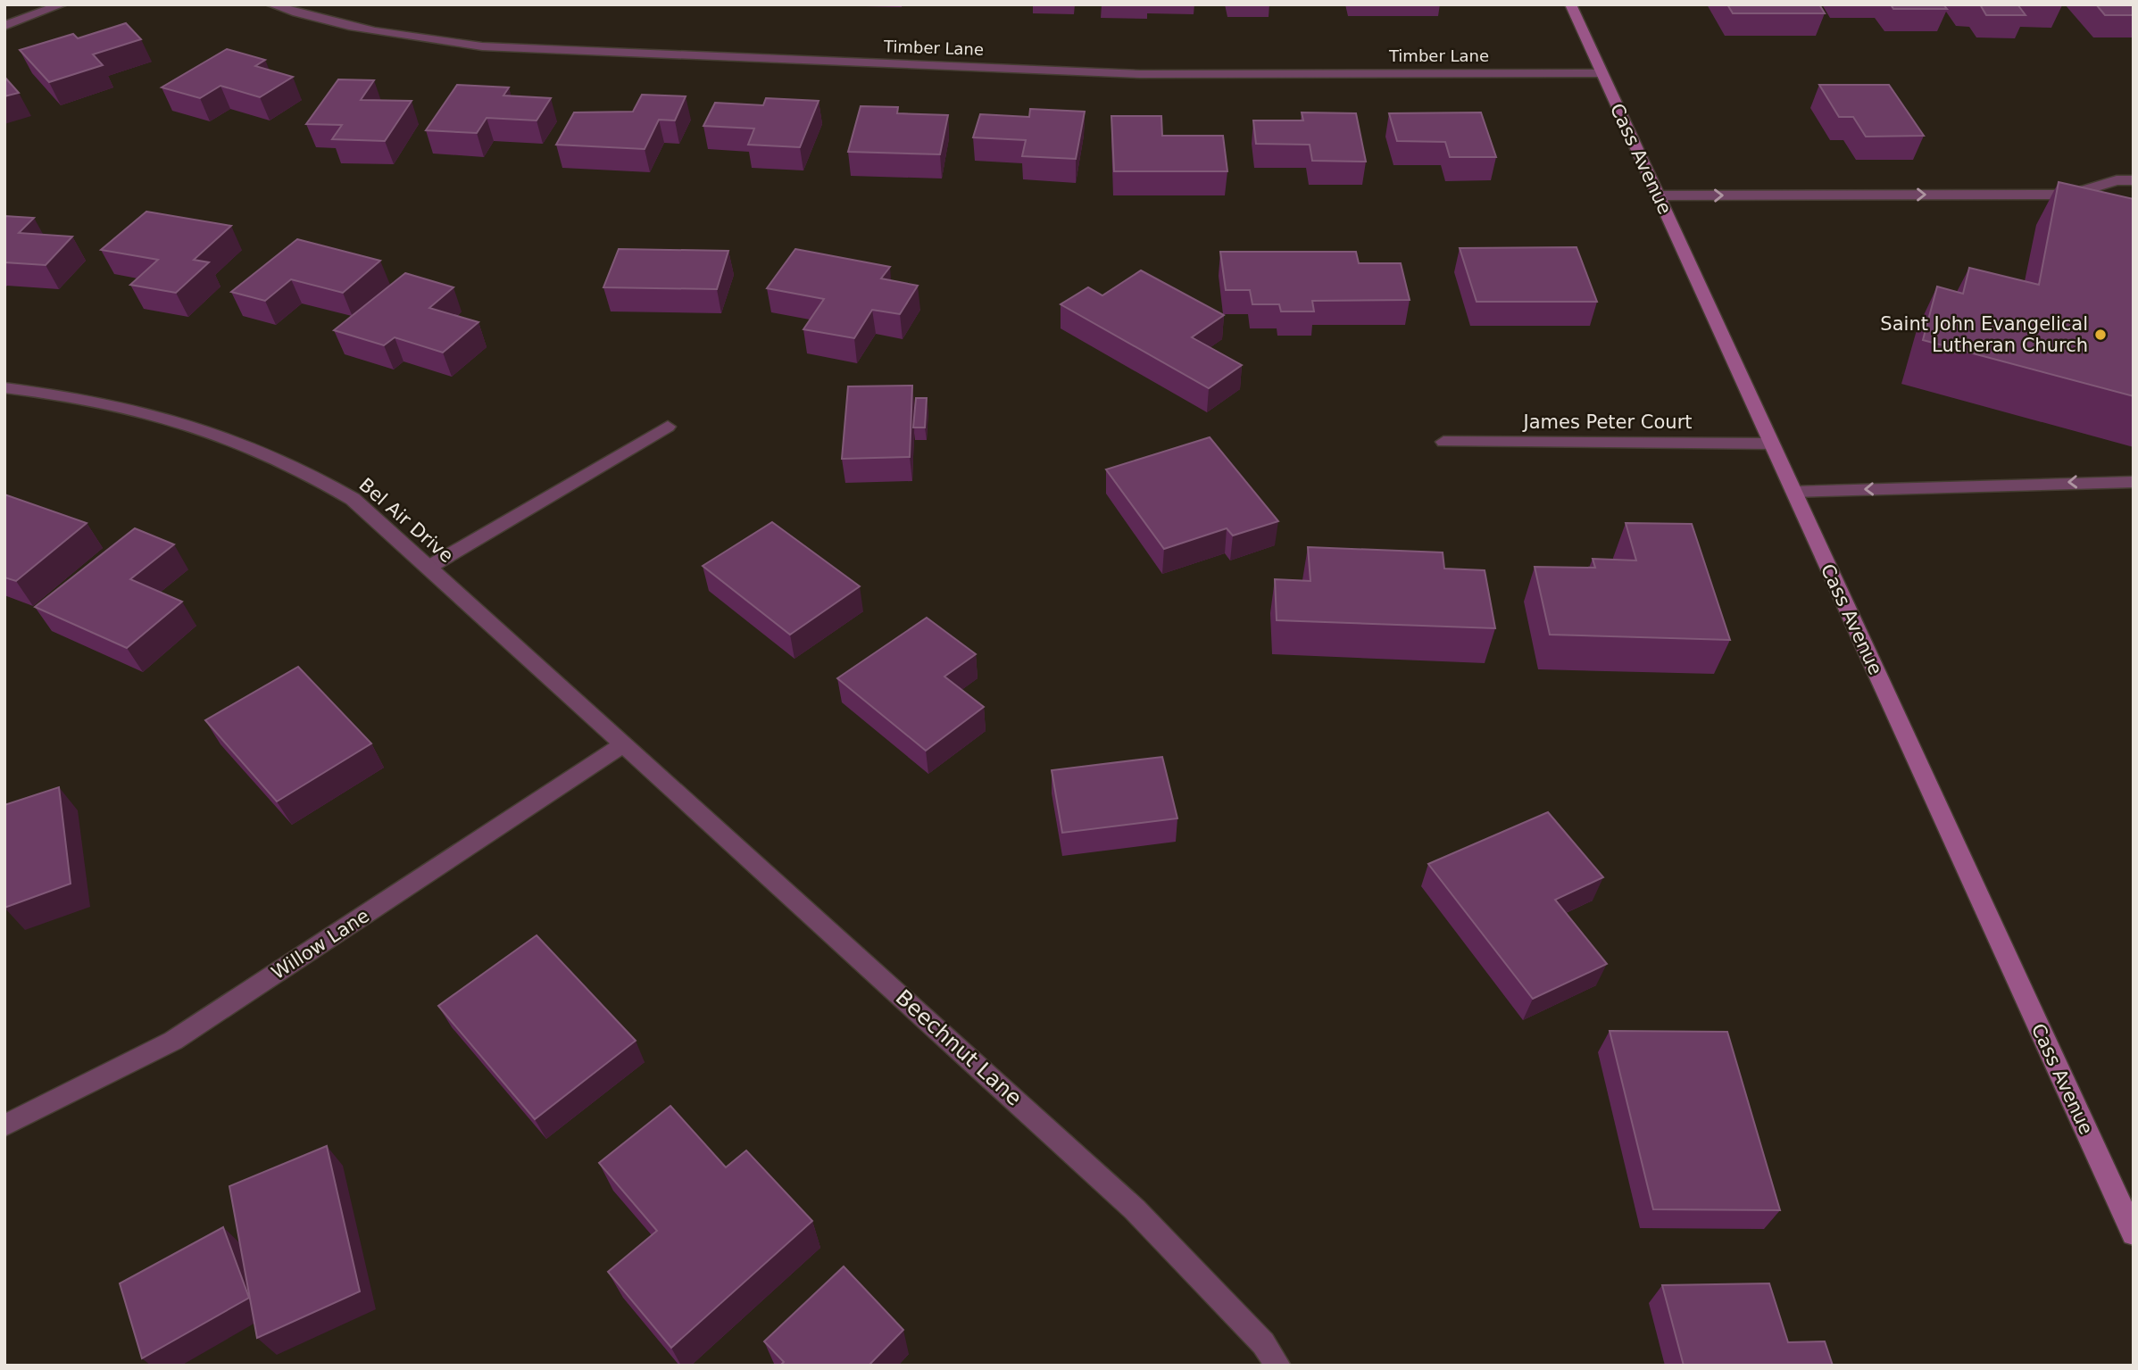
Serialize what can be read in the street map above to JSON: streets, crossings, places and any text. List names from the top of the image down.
{
  "streets": {
    "main road": ["Cass Avenue"],
    "street": [
      "Timber Lane",
      "James Peter Court",
      "Bel Air Drive",
      "Willow Lane",
      "Beechnut Lane"
    ]
  },
  "crossings": [
    ["Timber Lane", "Cass Avenue"],
    ["Cass Avenue", "James Peter Court"],
    ["Bel Air Drive", "Willow Lane"],
    ["Bel Air Drive", "Beechnut Lane"],
    ["Willow Lane", "Beechnut Lane"]
  ],
  "places": ["Saint John Evangelical Lutheran Church"]
}
